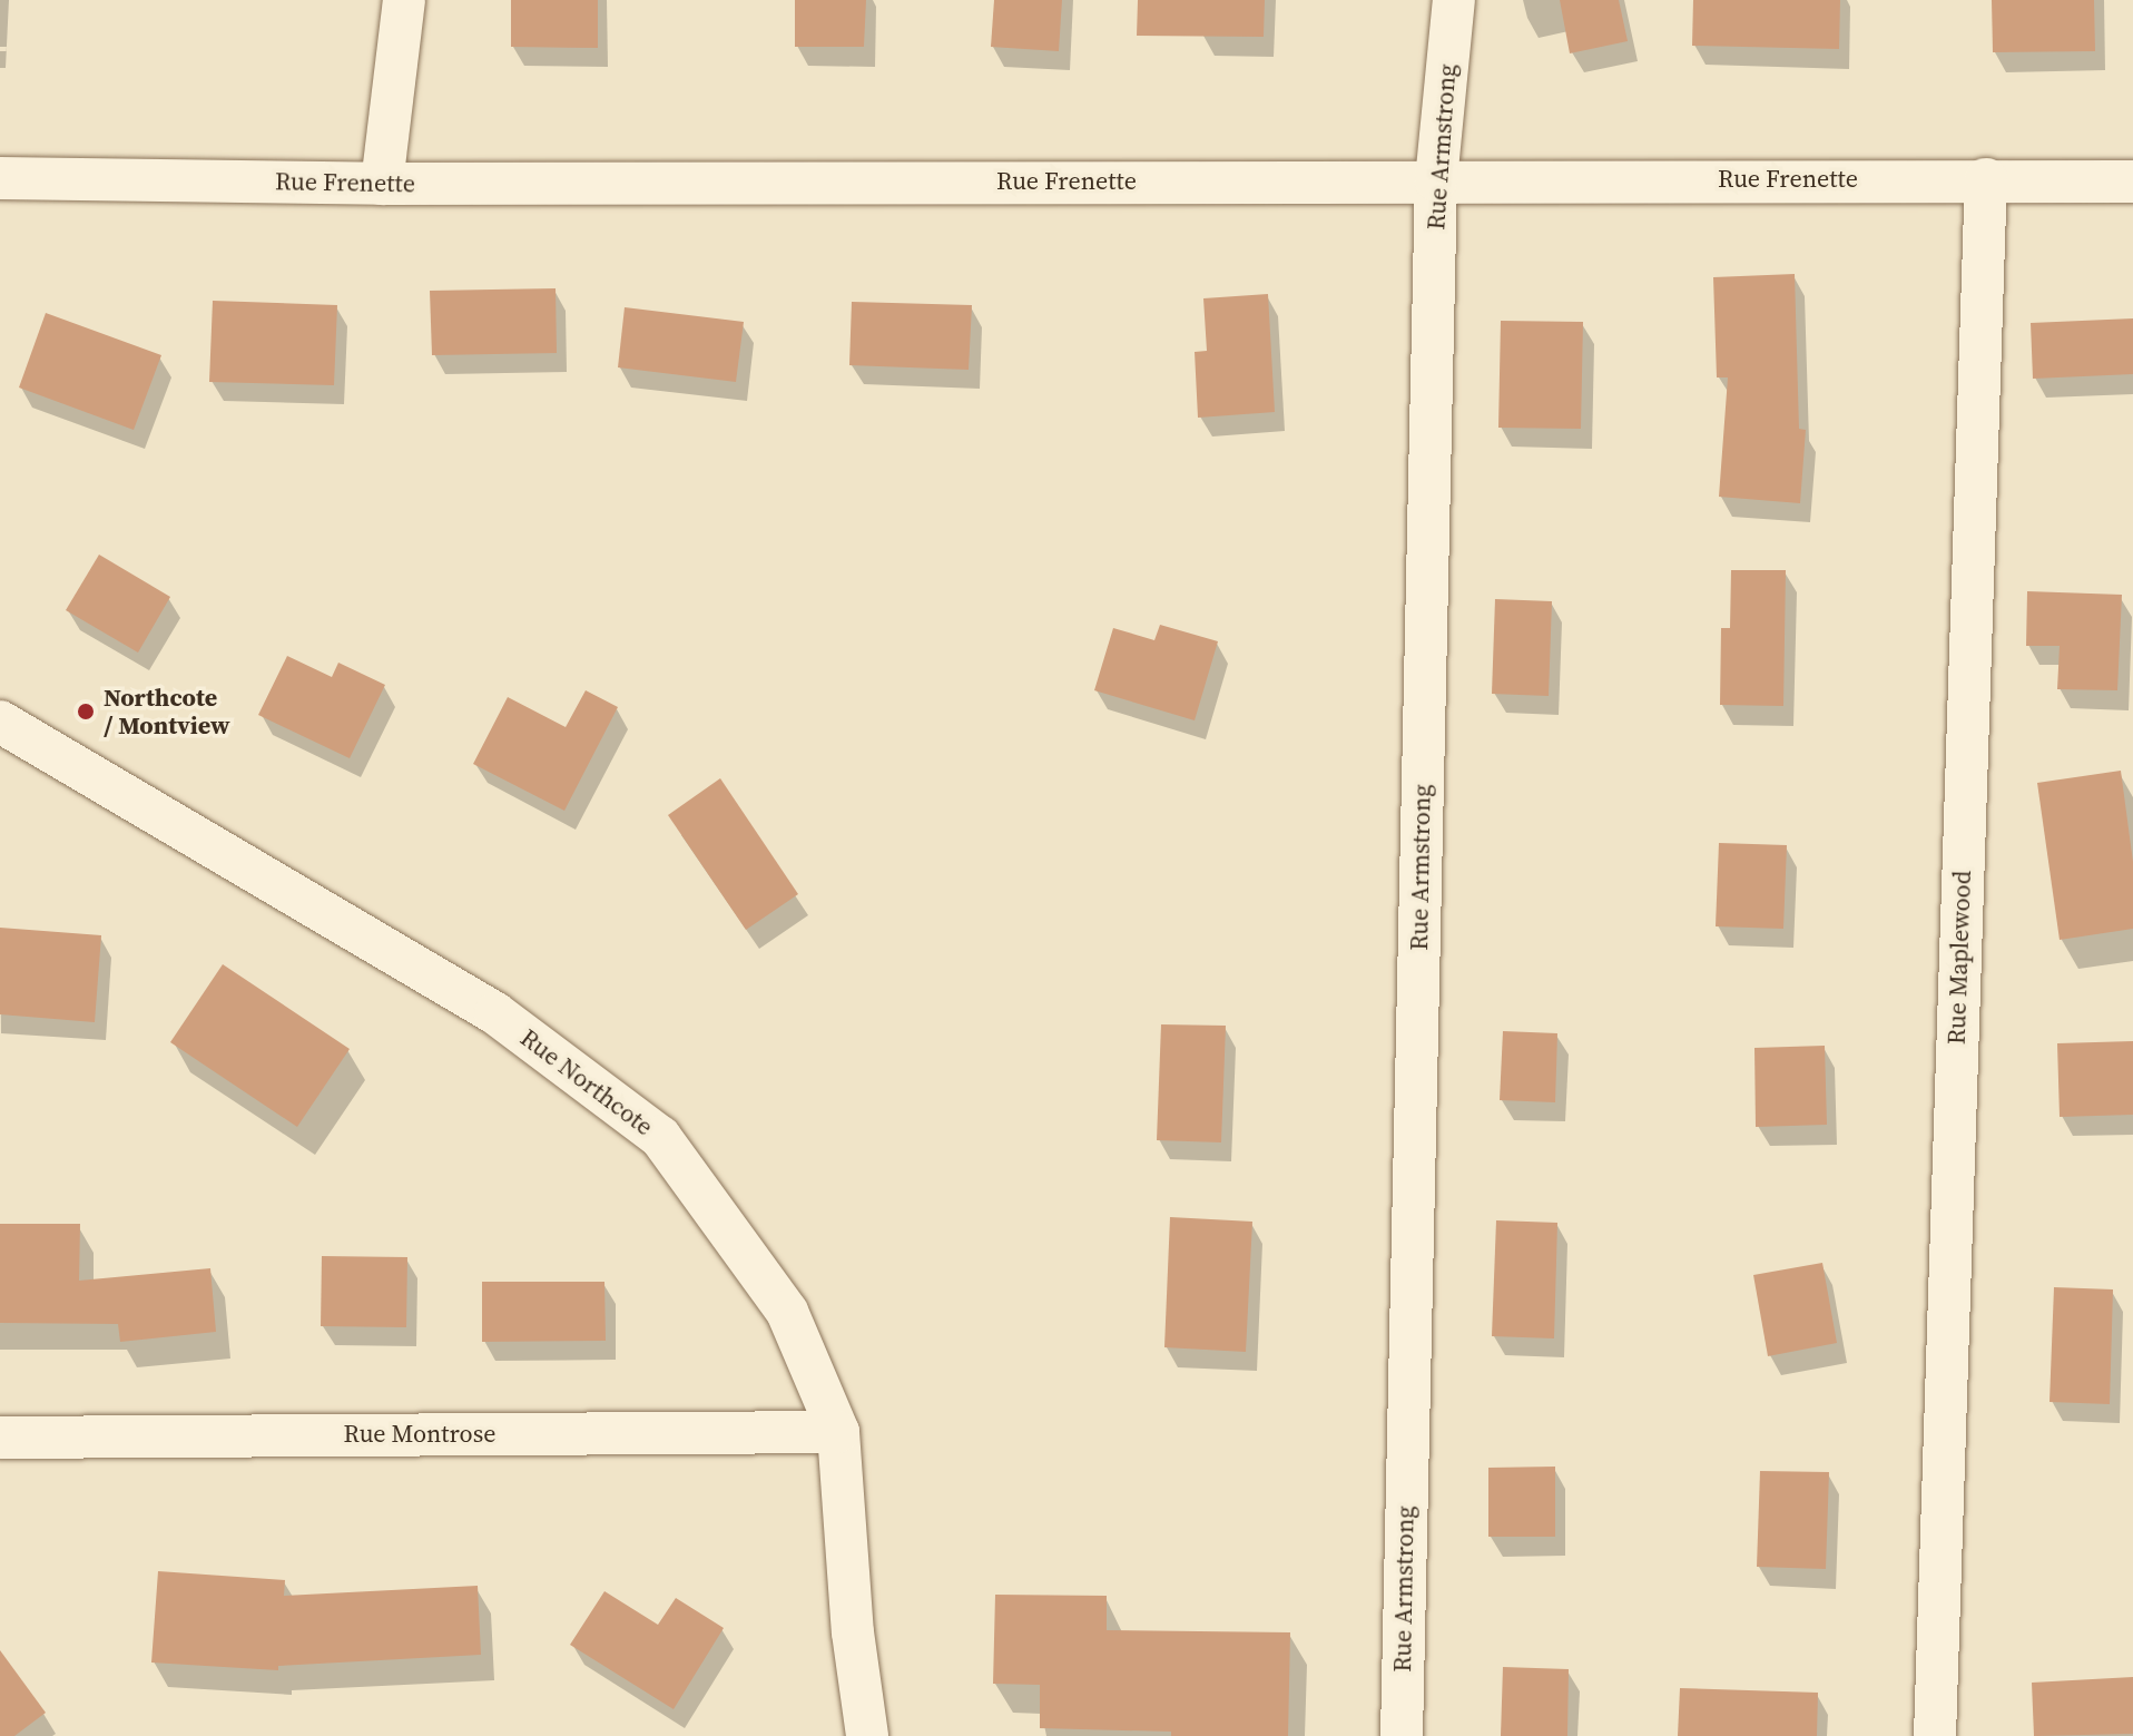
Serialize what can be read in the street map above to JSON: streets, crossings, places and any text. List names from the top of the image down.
{
  "streets": {
    "street": [
      "Rue Armstrong",
      "Rue Frenette",
      "Rue Maplewood",
      "Rue Northcote",
      "Rue Montrose"
    ]
  },
  "crossings": [
    ["Rue Armstrong", "Rue Frenette"],
    ["Rue Frenette", "Rue Maplewood"],
    ["Rue Northcote", "Rue Montrose"]
  ],
  "places": ["Northcote / Montview"]
}
